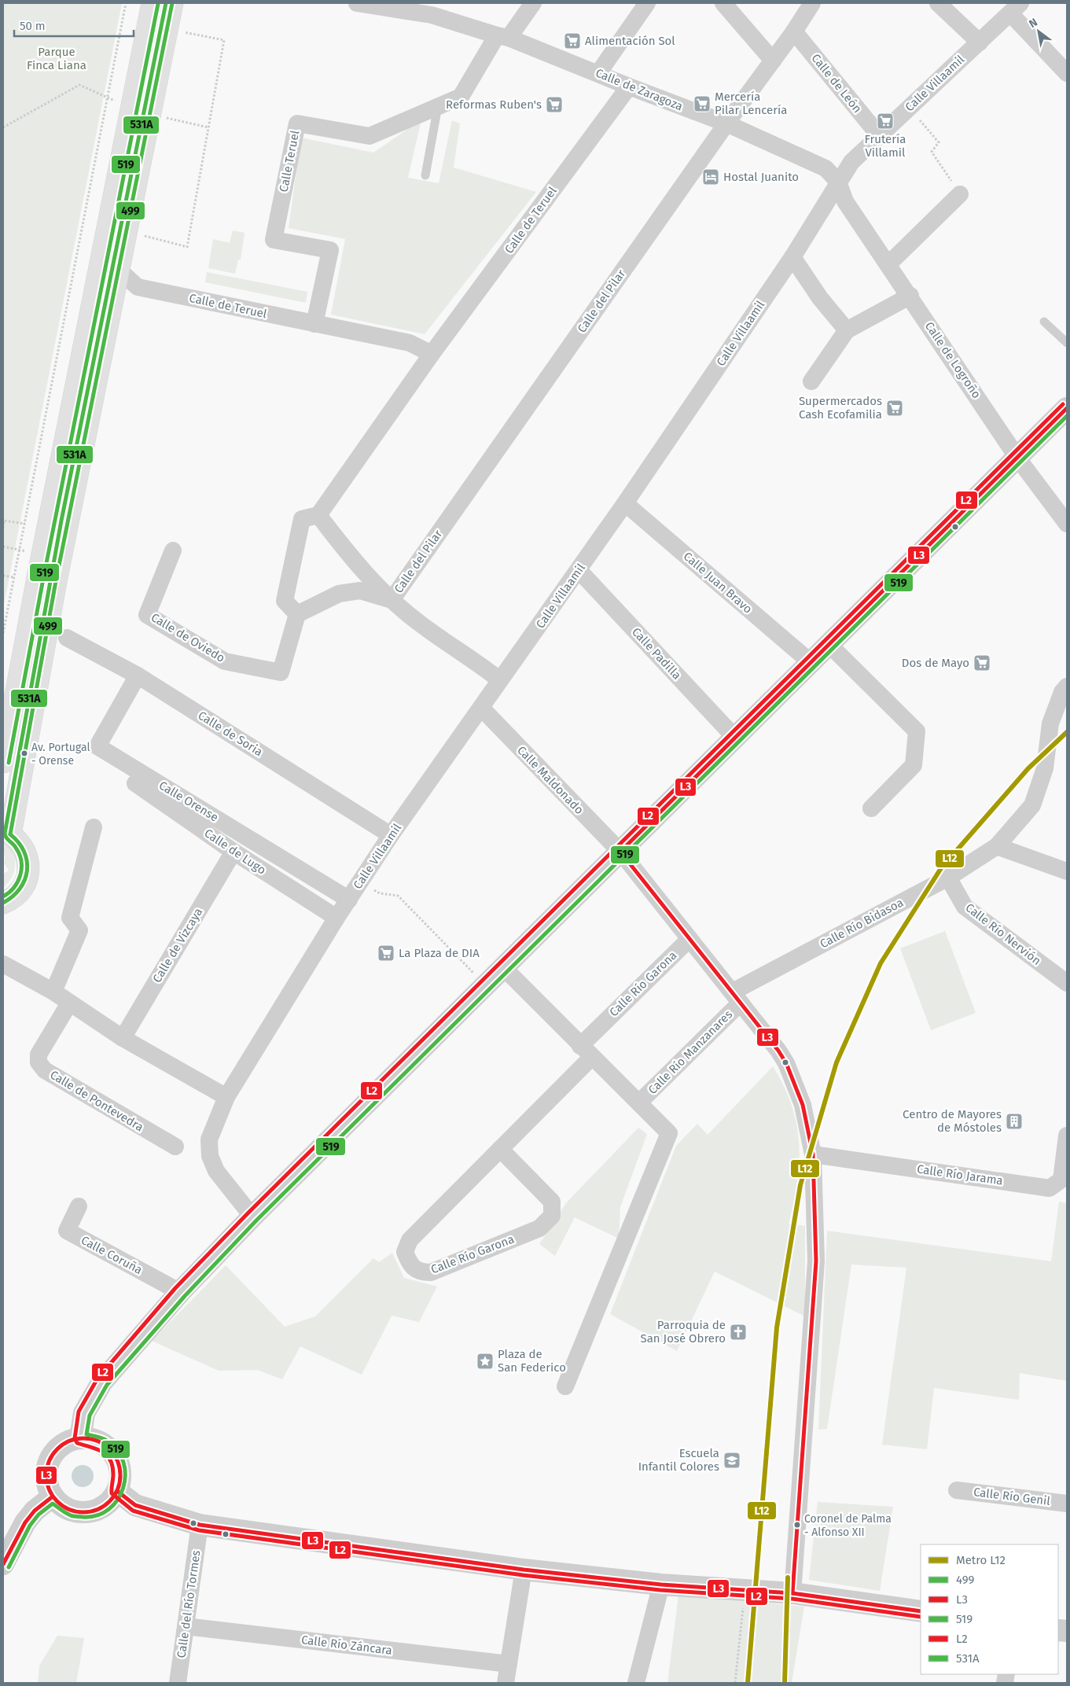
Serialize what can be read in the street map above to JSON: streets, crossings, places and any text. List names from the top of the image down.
{
  "streets": {
    "street": [
      "Calle de León",
      "Calle Villaamil",
      "Calle de Zaragoza",
      "Calle Teruel",
      "Calle de Teruel",
      "Calle del Pilar",
      "Calle de Logroño",
      "Calle Juan Bravo",
      "Calle de Oviedo",
      "Calle Padilla",
      "Calle de Soria",
      "Calle Maldonado",
      "Calle Orense",
      "Calle de Lugo",
      "Calle Río Bidasoa",
      "Calle Río Nervión",
      "Calle de Vizcaya",
      "Calle Río Garona",
      "Calle Río Manzanares",
      "Calle de Pontevedra",
      "Calle Río Jarama",
      "Calle Coruña",
      "Calle Río Genil",
      "Calle del Río Tormes",
      "Calle Río Záncara"
    ]
  },
  "crossings": [
    ["Calle de León", "Calle Villaamil"],
    ["Calle de León", "Calle del Pilar"],
    ["Calle Villaamil", "Calle de Zaragoza"],
    ["Calle Villaamil", "Calle de Logroño"],
    ["Calle Villaamil", "Calle Juan Bravo"],
    ["Calle Villaamil", "Calle Padilla"],
    ["Calle Villaamil", "Calle de Soria"],
    ["Calle Villaamil", "Calle Maldonado"],
    ["Calle Villaamil", "Calle Orense"],
    ["Calle Villaamil", "Calle de Lugo"],
    ["Calle de Zaragoza", "Calle Teruel"],
    ["Calle de Zaragoza", "Calle de Teruel"],
    ["Calle de Zaragoza", "Calle del Pilar"],
    ["Calle de Zaragoza", "Calle de Logroño"],
    ["Calle Teruel", "Calle de Teruel"],
    ["Calle de Soria", "Calle Orense"],
    ["Calle Maldonado", "Calle Río Bidasoa"],
    ["Calle Maldonado", "Calle Río Garona"],
    ["Calle Maldonado", "Calle Río Manzanares"],
    ["Calle Maldonado", "Calle Río Jarama"],
    ["Calle de Lugo", "Calle de Vizcaya"],
    ["Calle Río Bidasoa", "Calle Río Nervión"],
    ["Calle Río Bidasoa", "Calle Río Manzanares"],
    ["Calle del Río Tormes", "Calle Río Záncara"]
  ],
  "parks": ["Parque Finca Liana"],
  "places": {
    "supermarket": [
      "Alimentación Sol",
      "Mercería Pilar Lencería",
      "Reformas Ruben's",
      "Frutería Villamil",
      "Supermercados Cash Ecofamilia",
      "Dos de Mayo",
      "La Plaza de DIA"
    ],
    "hotel": ["Hostal Juanito"],
    "other": ["Av. Portugal - Orense", "Coronel de Palma - Alfonso XII"],
    "building": ["Centro de Mayores de Móstoles"],
    "church": ["Parroquia de San José Obrero"],
    "place": ["Plaza de San Federico"],
    "school or university": ["Escuela Infantil Colores"]
  },
  "lines": [
    "transit line 499",
    "transit line 531A",
    "transit line 519",
    "transit line L2",
    "transit line L3",
    "metro line L12"
  ],
  "legend": [
    "Metro L12",
    "499",
    "L3",
    "519",
    "L2",
    "531A"
  ],
  "scale_bar": "50 m",
  "north": "top left"
}
